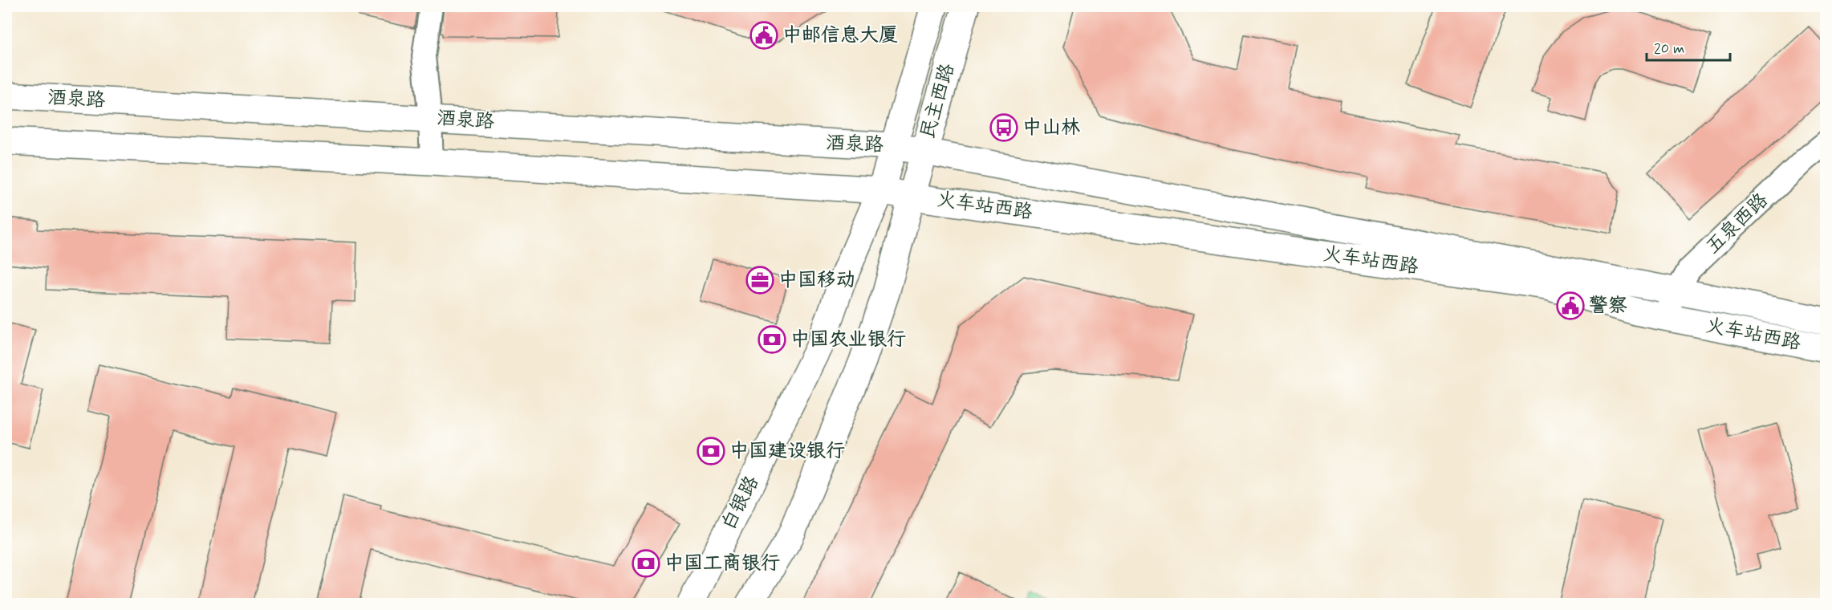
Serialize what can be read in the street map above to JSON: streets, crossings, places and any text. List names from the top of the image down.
{
  "streets": {
    "main road": [
      "酒泉路",
      "民主西路",
      "火车站西路",
      "白银路"
    ],
    "street": ["五泉西路"]
  },
  "crossings": [
    ["酒泉路", "民主西路"],
    ["酒泉路", "火车站西路"],
    ["民主西路", "火车站西路"],
    ["民主西路", "白银路"],
    ["火车站西路", "五泉西路"]
  ],
  "places": {
    "public building": ["中邮信息大厦", "警察"],
    "bus stop": ["中山林"],
    "office": ["中国移动"],
    "bank": ["中国农业银行", "中国建设银行", "中国工商银行"]
  },
  "scale_bar": "20 m"
}
